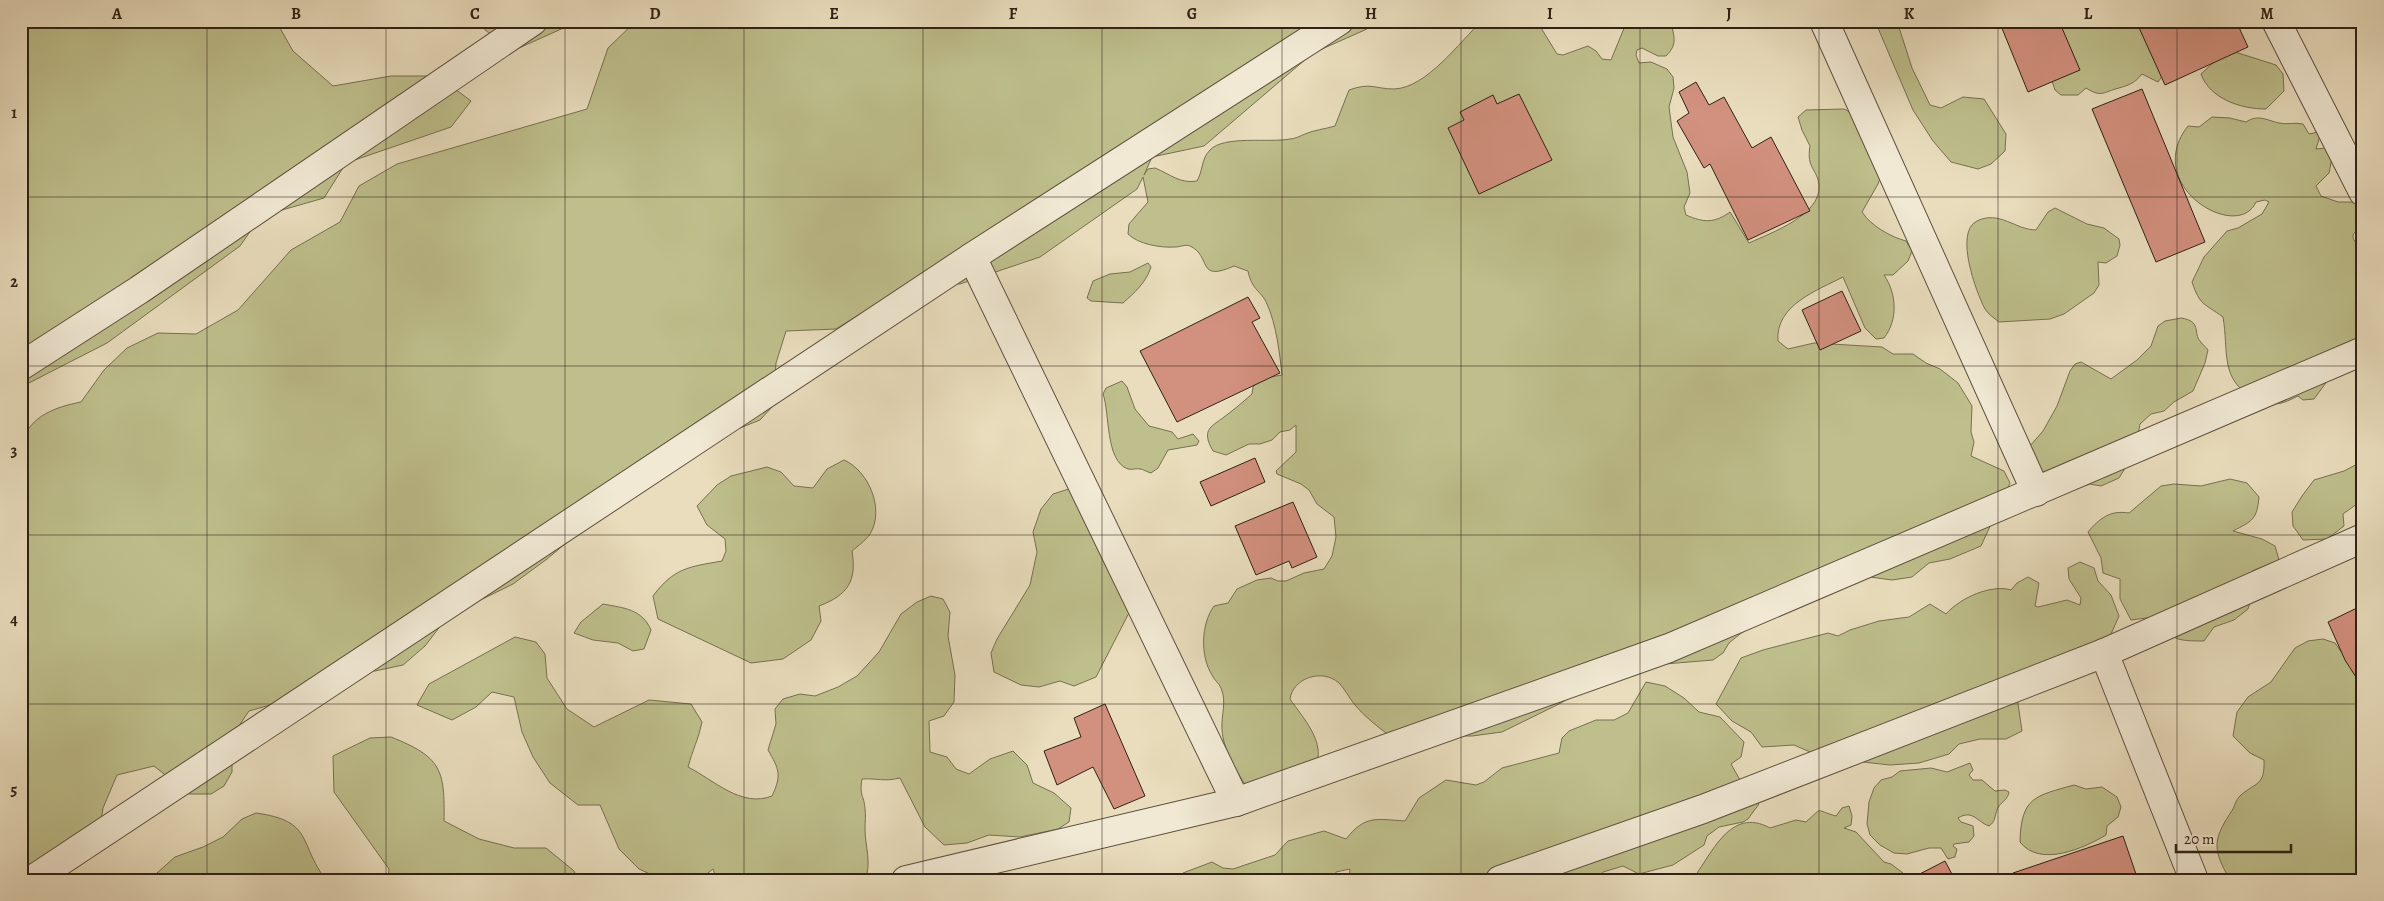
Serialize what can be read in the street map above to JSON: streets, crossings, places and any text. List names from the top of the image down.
{
  "scale_bar": "20 m",
  "grid": {
    "columns": [
      "A",
      "B",
      "C",
      "D",
      "E",
      "F",
      "G",
      "H",
      "I",
      "J",
      "K",
      "L",
      "M"
    ],
    "rows": [
      "1",
      "2",
      "3",
      "4",
      "5"
    ]
  }
}
